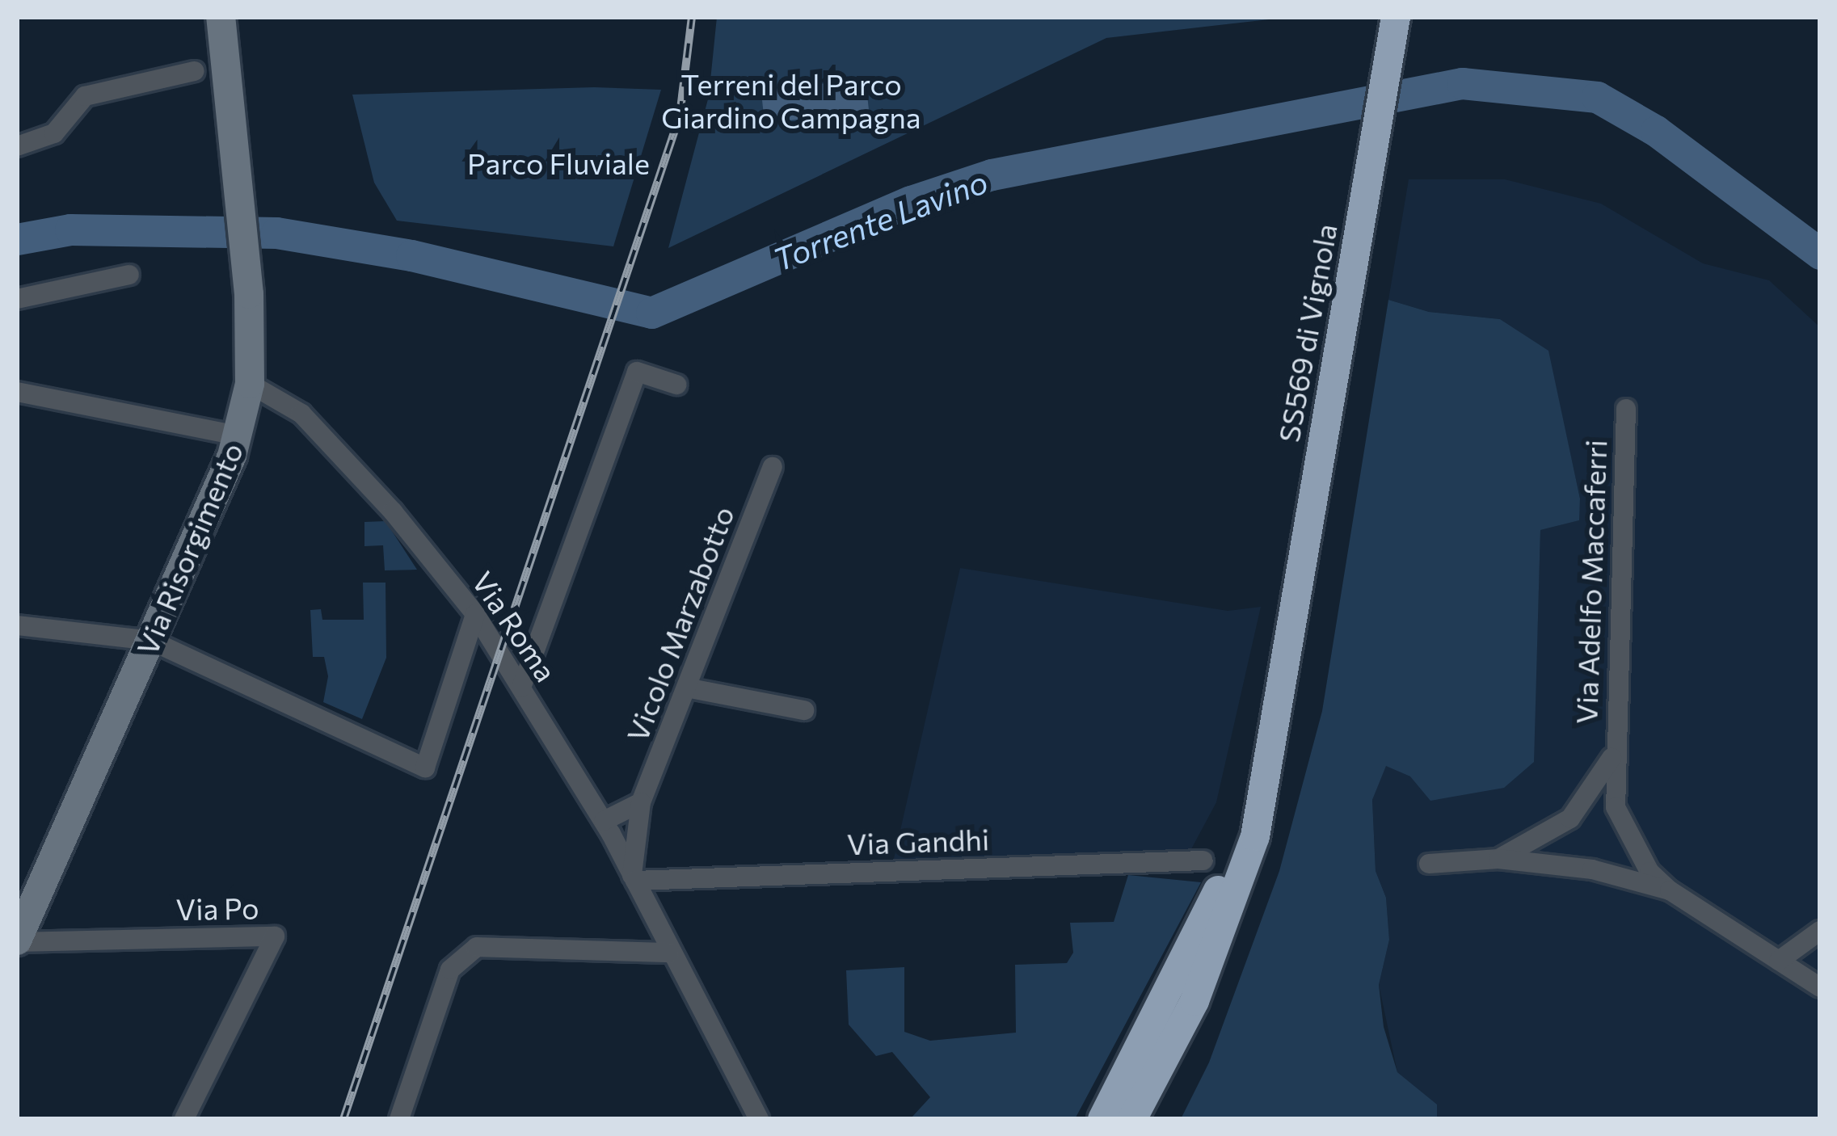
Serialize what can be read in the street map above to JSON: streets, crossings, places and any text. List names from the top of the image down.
{
  "streets": {
    "highway": ["SS569 di Vignola"],
    "main road": ["Via Risorgimento"],
    "street": [
      "Via Adelfo Maccaferri",
      "Vicolo Marzabotto",
      "Via Roma",
      "Via Gandhi",
      "Via Po"
    ]
  },
  "crossings": [
    ["Via Risorgimento", "Via Roma"],
    ["Via Risorgimento", "Via Po"],
    ["Vicolo Marzabotto", "Via Roma"],
    ["Vicolo Marzabotto", "Via Gandhi"],
    ["Via Roma", "Via Gandhi"]
  ],
  "water": ["Torrente Lavino"],
  "parks": ["Terreni del Parco Giardino Campagna", "Parco Fluviale"]
}
